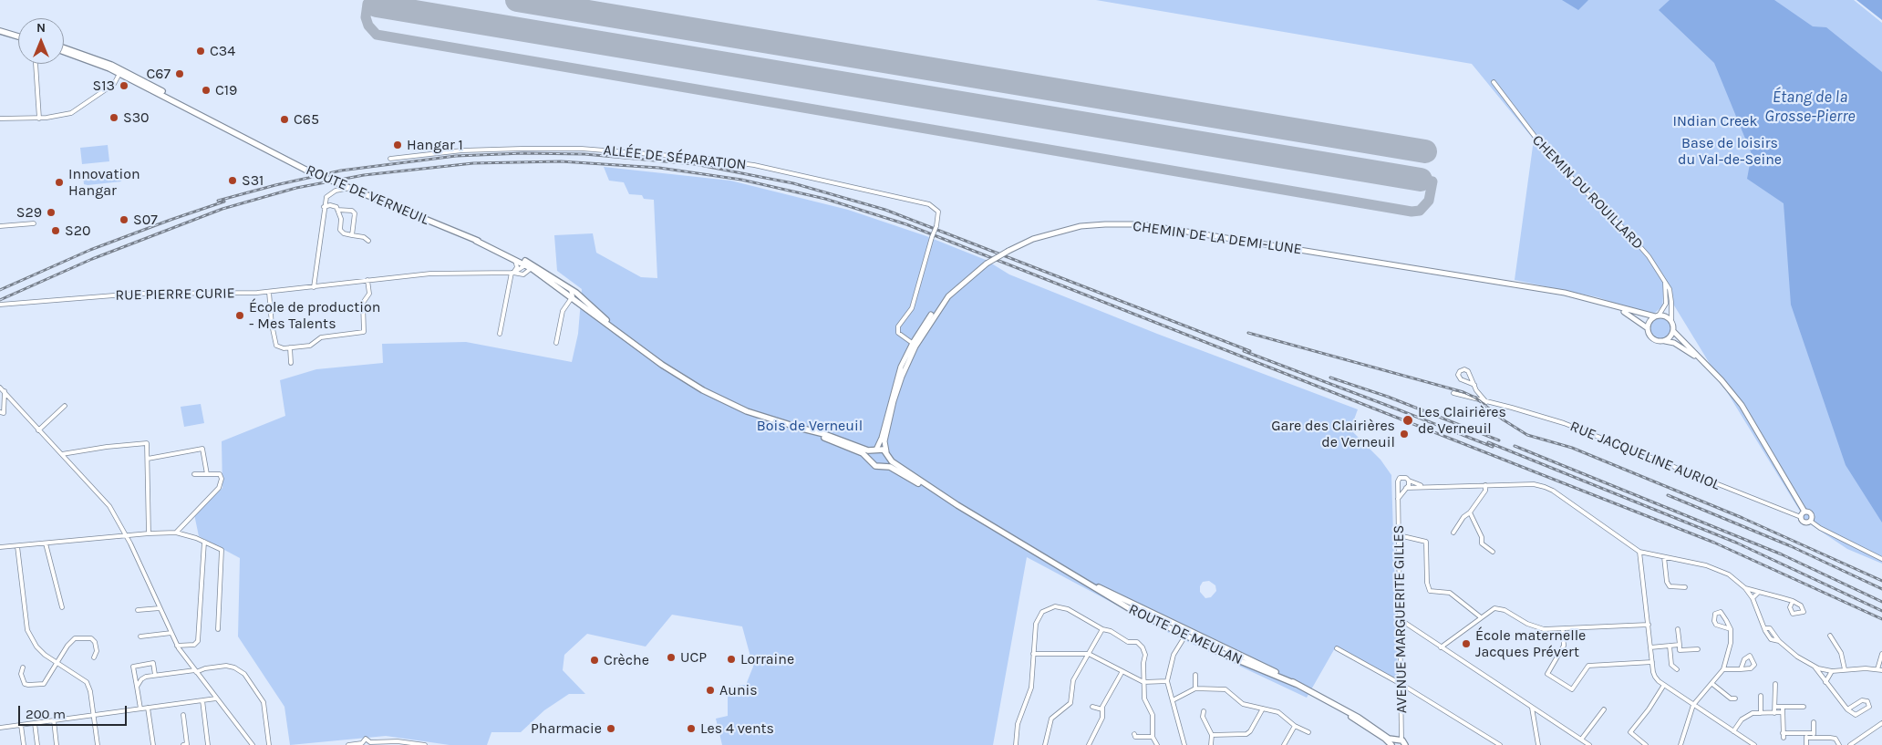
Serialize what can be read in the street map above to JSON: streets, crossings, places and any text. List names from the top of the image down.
{
  "streets": {
    "main road": ["ROUTE DE VERNEUIL", "ROUTE DE MEULAN"],
    "street": [
      "ALLÉE DE SÉPARATION",
      "CHEMIN DU ROUILLARD",
      "CHEMIN DE LA DEMI-LUNE",
      "RUE PIERRE CURIE",
      "RUE JACQUELINE AURIOL",
      "AVENUE MARGUERITE GILLES"
    ]
  },
  "crossings": [
    ["ALLÉE DE SÉPARATION", "CHEMIN DE LA DEMI-LUNE"],
    ["CHEMIN DU ROUILLARD", "CHEMIN DE LA DEMI-LUNE"],
    ["ROUTE DE VERNEUIL", "RUE PIERRE CURIE"],
    ["ROUTE DE VERNEUIL", "ROUTE DE MEULAN"],
    ["AVENUE MARGUERITE GILLES", "ROUTE DE MEULAN"]
  ],
  "water": ["Étang de la Grosse-Pierre"],
  "parks": ["INdian Creek", "Base de loisirs du Val-de-Seine", "Bois de Verneuil"],
  "places": [
    "C34",
    "C67",
    "S13",
    "C19",
    "S30",
    "C65",
    "Hangar 1",
    "S31",
    "Innovation Hangar",
    "S29",
    "S07",
    "S20",
    "École de production - Mes Talents",
    "Les Clairières de Verneuil",
    "Gare des Clairières de Verneuil",
    "École maternelle Jacques Prévert",
    "UCP",
    "Lorraine",
    "Crèche",
    "Aunis",
    "Pharmacie",
    "Les 4 vents"
  ],
  "scale_bar": "200 m",
  "north": "top"
}
